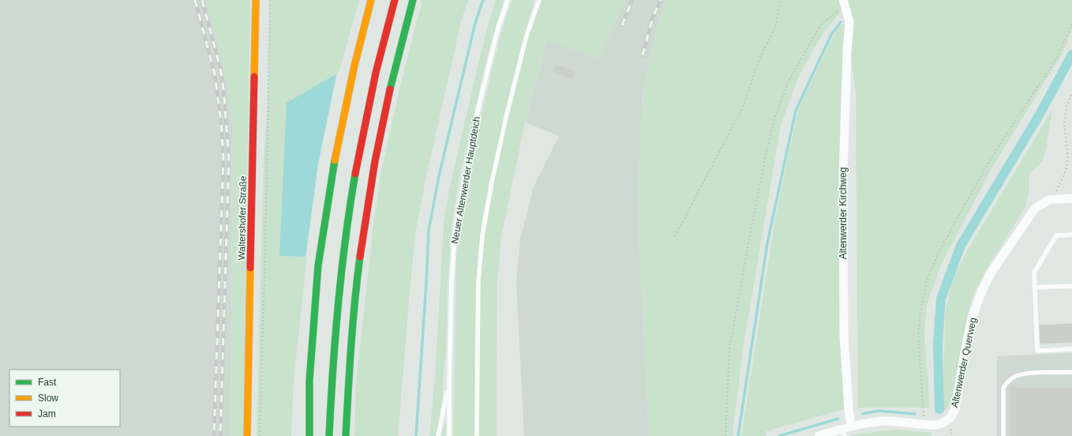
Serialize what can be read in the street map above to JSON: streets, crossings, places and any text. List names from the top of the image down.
{
  "streets": {
    "main road": ["Waltershofer Straße"],
    "street": ["Altenwerder Kirchweg", "Altenwerder Querweg"],
    "lane": ["Neuer Altenwerder Hauptdeich"]
  },
  "crossings": [
    ["Altenwerder Kirchweg", "Altenwerder Querweg"]
  ],
  "legend": ["Fast", "Slow", "Jam"]
}
